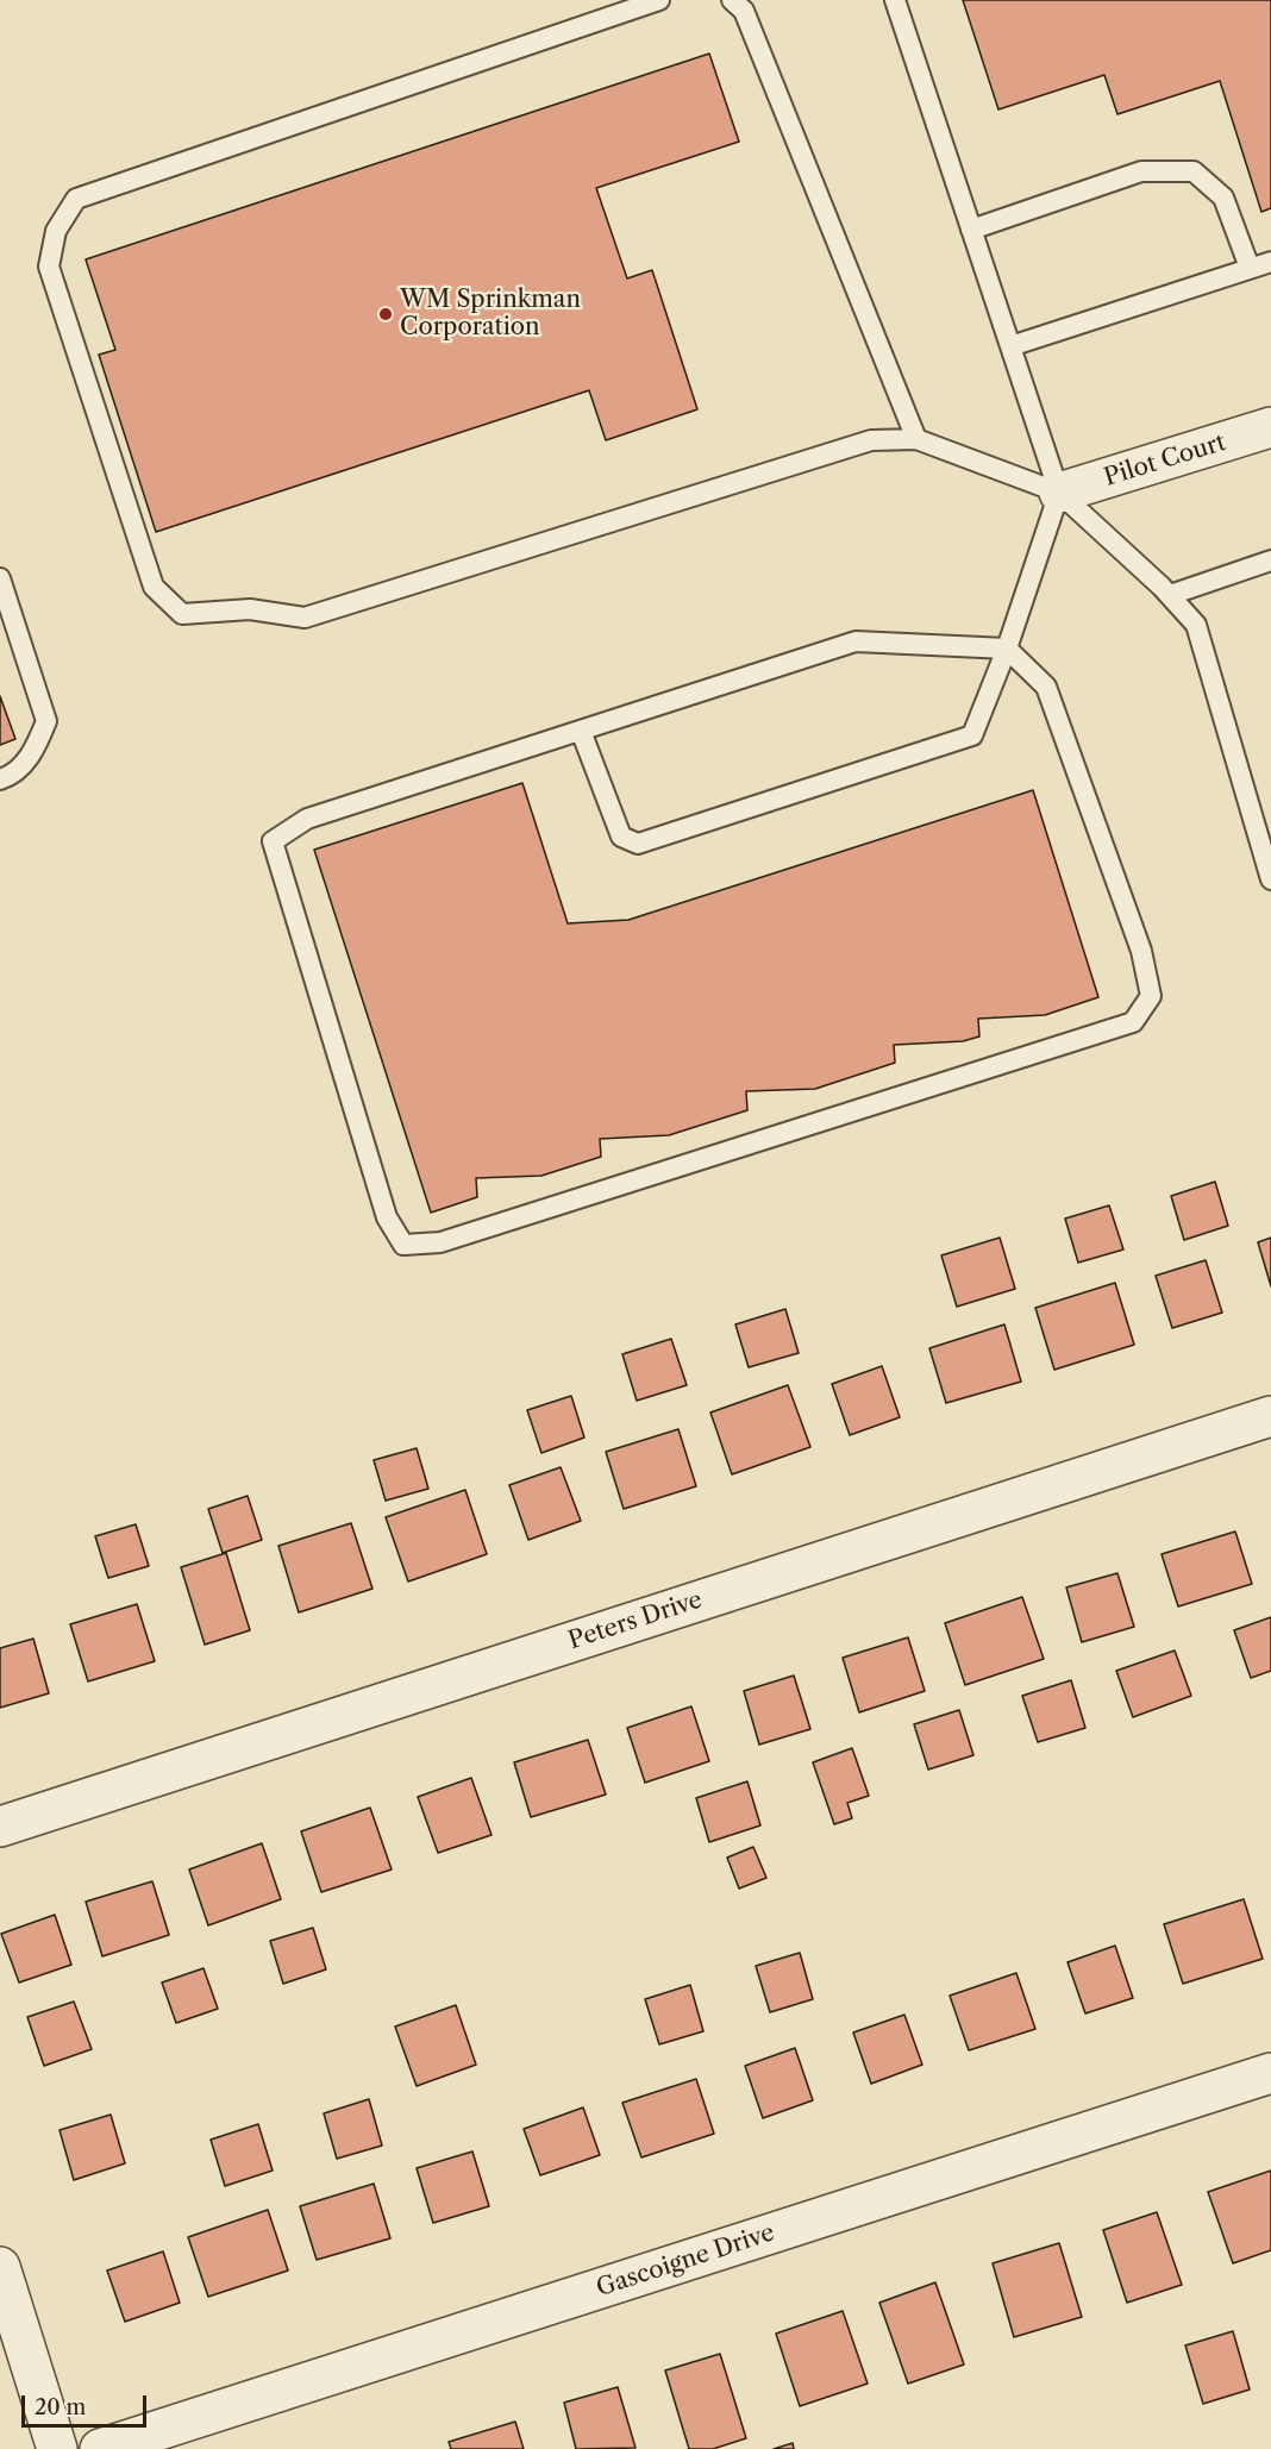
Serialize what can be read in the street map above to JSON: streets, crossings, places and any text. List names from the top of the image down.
{
  "streets": {
    "street": ["Pilot Court", "Peters Drive", "Gascoigne Drive"]
  },
  "places": ["WM Sprinkman Corporation"],
  "scale_bar": "20 m"
}
